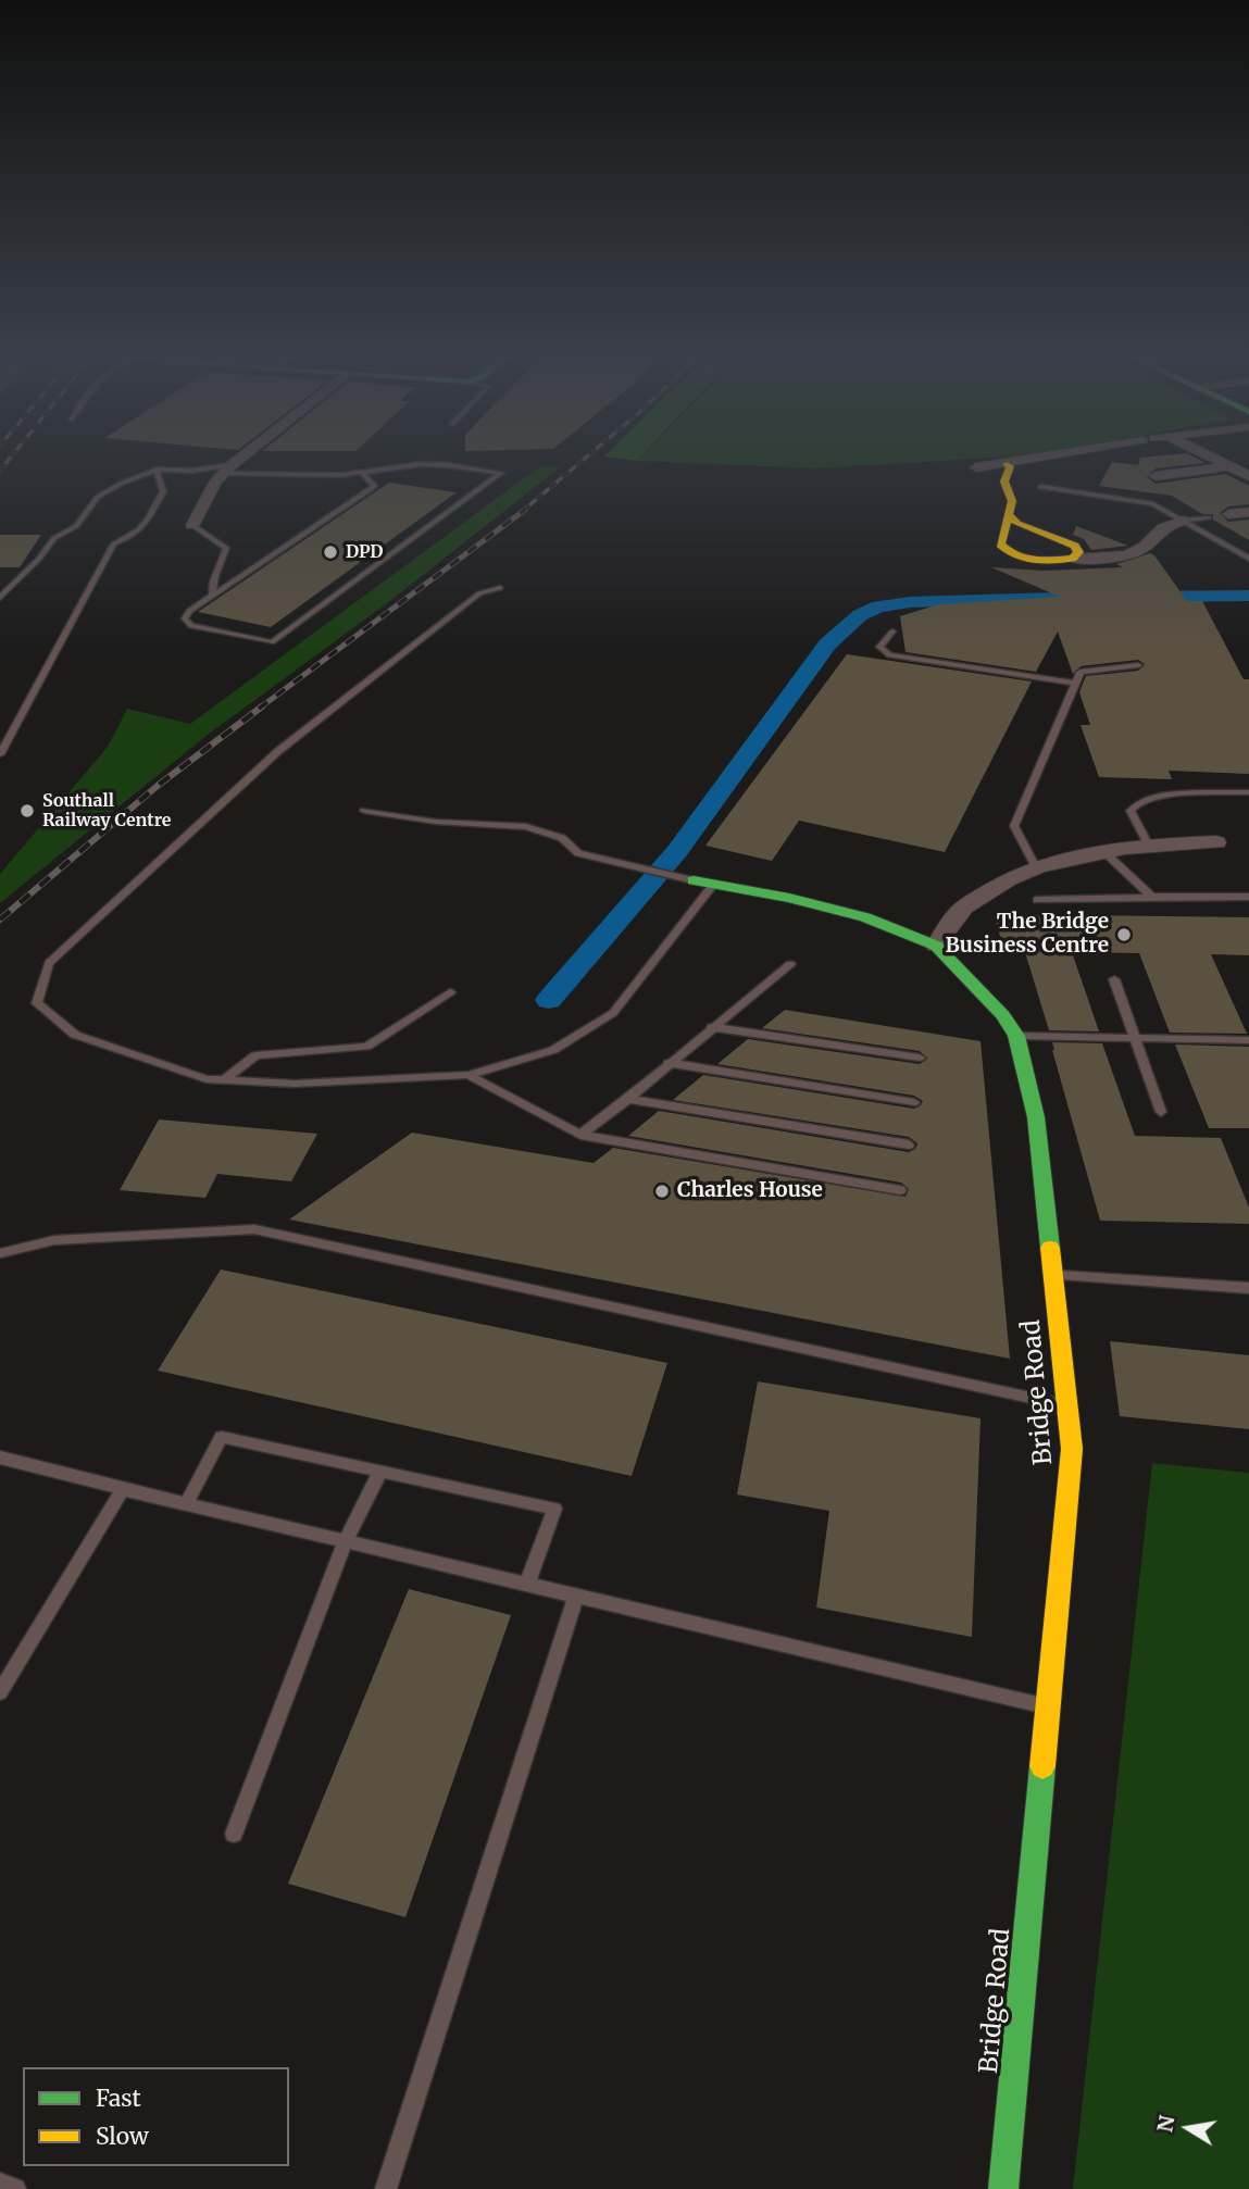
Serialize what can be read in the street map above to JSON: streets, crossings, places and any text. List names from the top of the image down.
{
  "streets": {
    "street": ["Bridge Road"]
  },
  "places": [
    "DPD",
    "Southall Railway Centre",
    "The Bridge Business Centre",
    "Charles House"
  ],
  "legend": ["Fast", "Slow"],
  "north": "left"
}
